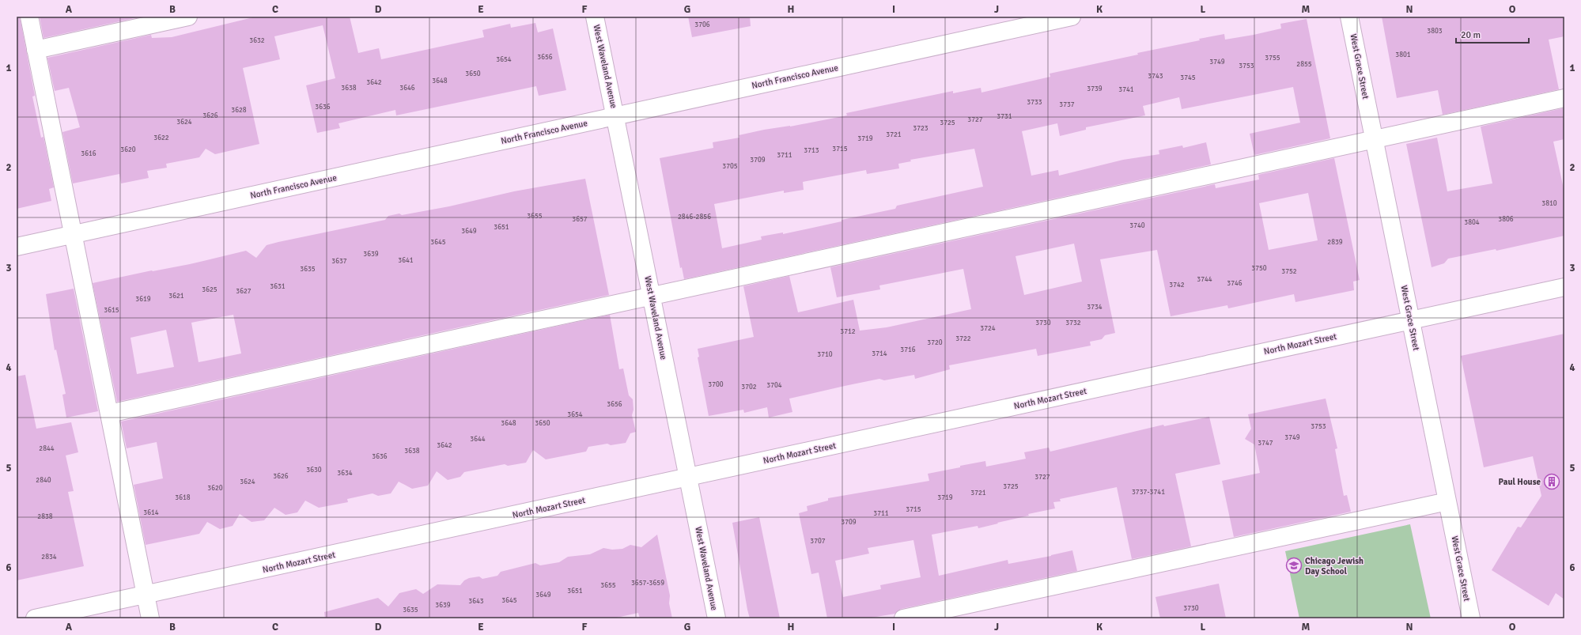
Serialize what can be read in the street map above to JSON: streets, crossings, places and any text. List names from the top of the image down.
{
  "streets": {
    "street": [
      "West Waveland Avenue",
      "West Grace Street",
      "North Francisco Avenue",
      "North Mozart Street"
    ]
  },
  "crossings": [
    ["West Waveland Avenue", "North Francisco Avenue"],
    ["West Waveland Avenue", "North Mozart Street"],
    ["West Grace Street", "North Mozart Street"]
  ],
  "places": {
    "building": ["Paul House"],
    "school or university": ["Chicago Jewish Day School"]
  },
  "house_numbers": [
    "3706",
    "3803",
    "3632",
    "3801",
    "3656",
    "3755",
    "3654",
    "3749",
    "2855",
    "3753",
    "3650",
    "3743",
    "3745",
    "3648",
    "3642",
    "3638",
    "3646",
    "3739",
    "3741",
    "3733",
    "3737",
    "3636",
    "3628",
    "3626",
    "3731",
    "3727",
    "3624",
    "3725",
    "3723",
    "3721",
    "3622",
    "3719",
    "3715",
    "3620",
    "3713",
    "3616",
    "3711",
    "3709",
    "3705",
    "3810",
    "3655",
    "2846-2856",
    "3657",
    "3806",
    "3804",
    "3740",
    "3651",
    "3649",
    "3645",
    "2839",
    "3639",
    "3641",
    "3637",
    "3750",
    "3635",
    "3752",
    "3744",
    "3746",
    "3742",
    "3631",
    "3625",
    "3627",
    "3621",
    "3619",
    "3734",
    "3615",
    "3730",
    "3732",
    "3724",
    "3712",
    "3722",
    "3720",
    "3716",
    "3714",
    "3710",
    "3700",
    "3704",
    "3702",
    "3656",
    "3654",
    "3648",
    "3650",
    "3753",
    "3749",
    "3644",
    "3747",
    "3642",
    "2844",
    "3638",
    "3636",
    "3630",
    "3634",
    "3626",
    "3727",
    "2840",
    "3624",
    "3725",
    "3620",
    "3737-3741",
    "3721",
    "3618",
    "3719",
    "3715",
    "3614",
    "3711",
    "2838",
    "3709",
    "3707",
    "2834",
    "3657-3659",
    "3655",
    "3651",
    "3649",
    "3645",
    "3643",
    "3639",
    "3730",
    "3635"
  ],
  "scale_bar": "20 m",
  "grid": {
    "columns": [
      "A",
      "B",
      "C",
      "D",
      "E",
      "F",
      "G",
      "H",
      "I",
      "J",
      "K",
      "L",
      "M",
      "N",
      "O"
    ],
    "rows": [
      "1",
      "2",
      "3",
      "4",
      "5",
      "6"
    ]
  }
}
